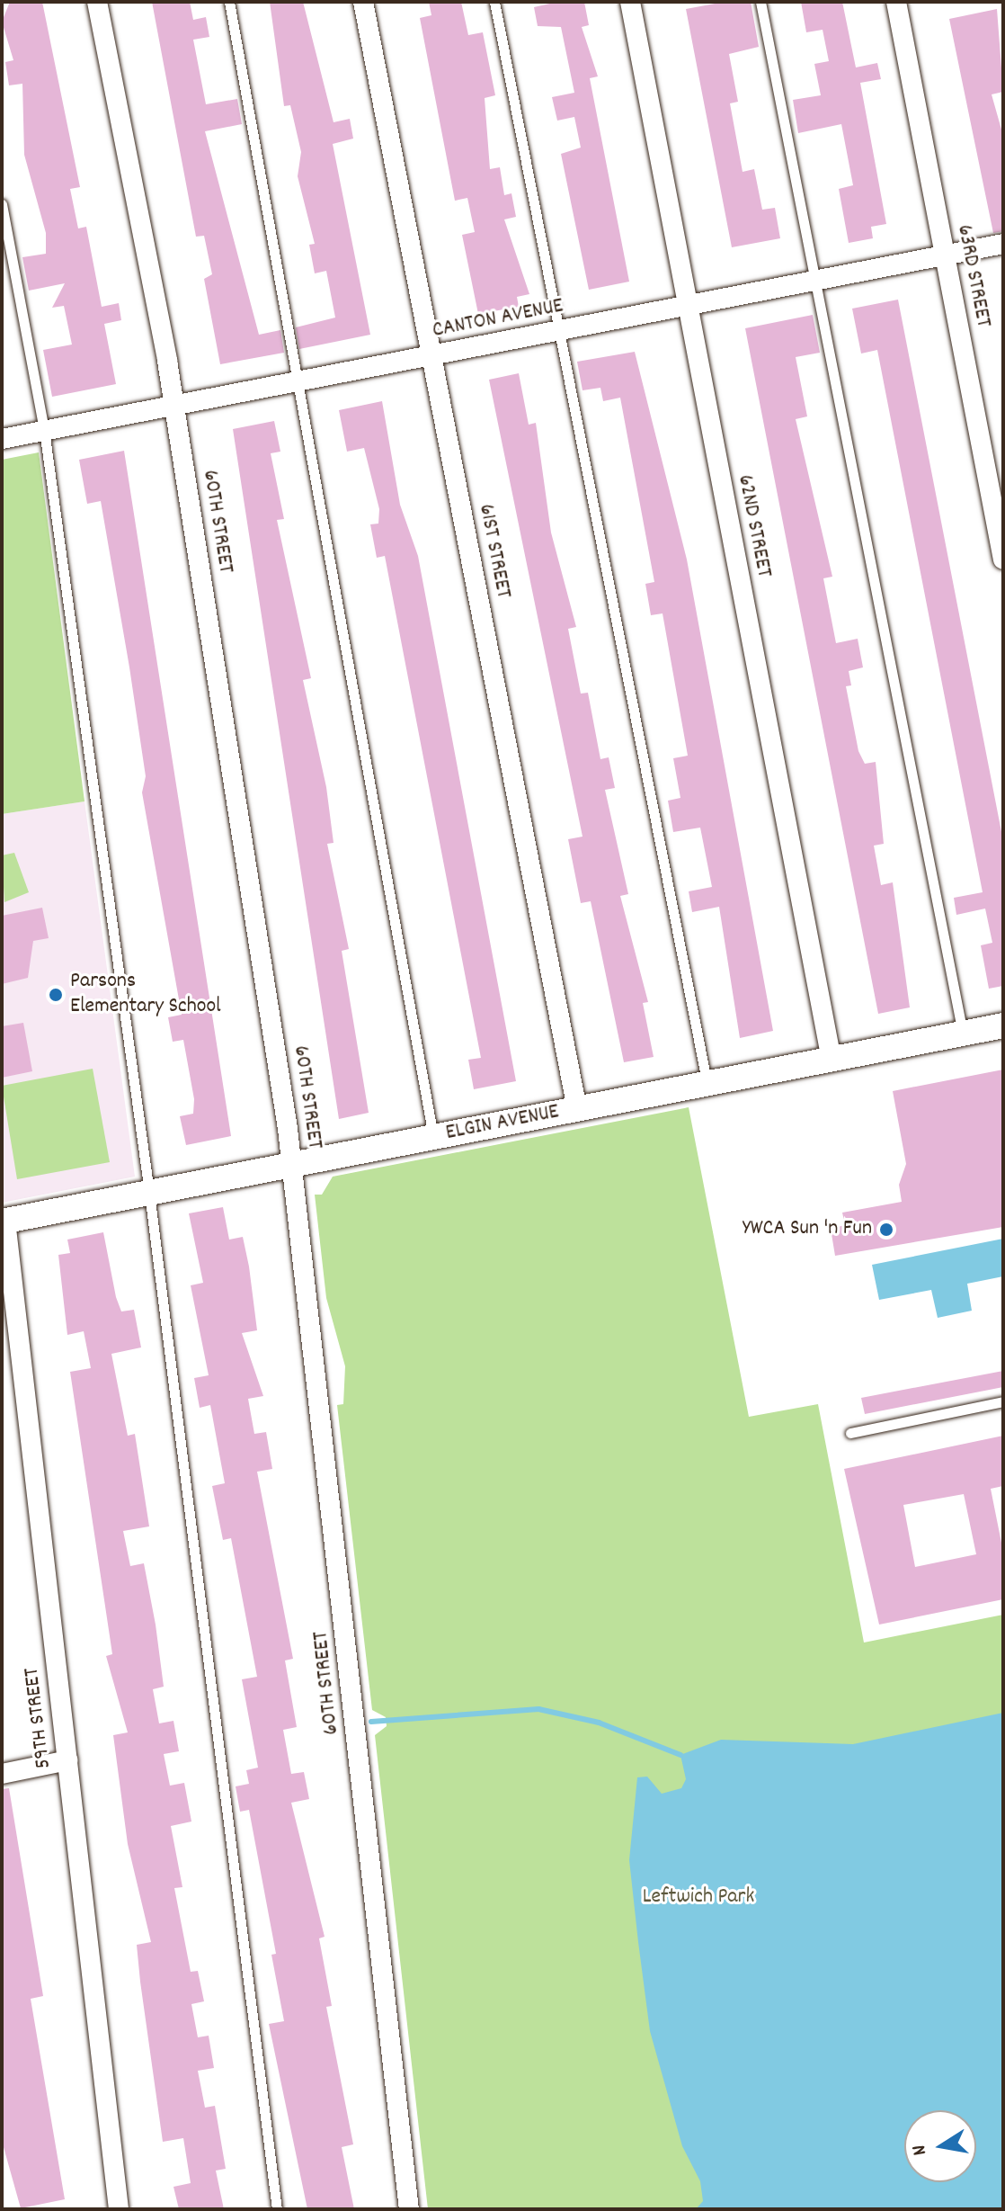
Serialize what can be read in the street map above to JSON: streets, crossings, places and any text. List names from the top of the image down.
{
  "streets": {
    "street": [
      "63RD STREET",
      "CANTON AVENUE",
      "60TH STREET",
      "62ND STREET",
      "61ST STREET",
      "ELGIN AVENUE",
      "59TH STREET"
    ]
  },
  "crossings": [
    ["63RD STREET", "CANTON AVENUE"],
    ["CANTON AVENUE", "60TH STREET"],
    ["CANTON AVENUE", "62ND STREET"],
    ["CANTON AVENUE", "61ST STREET"],
    ["60TH STREET", "ELGIN AVENUE"],
    ["62ND STREET", "ELGIN AVENUE"],
    ["61ST STREET", "ELGIN AVENUE"],
    ["ELGIN AVENUE", "59TH STREET"]
  ],
  "parks": ["Leftwich Park"],
  "places": ["Parsons Elementary School", "YWCA Sun 'n Fun"],
  "north": "left"
}
